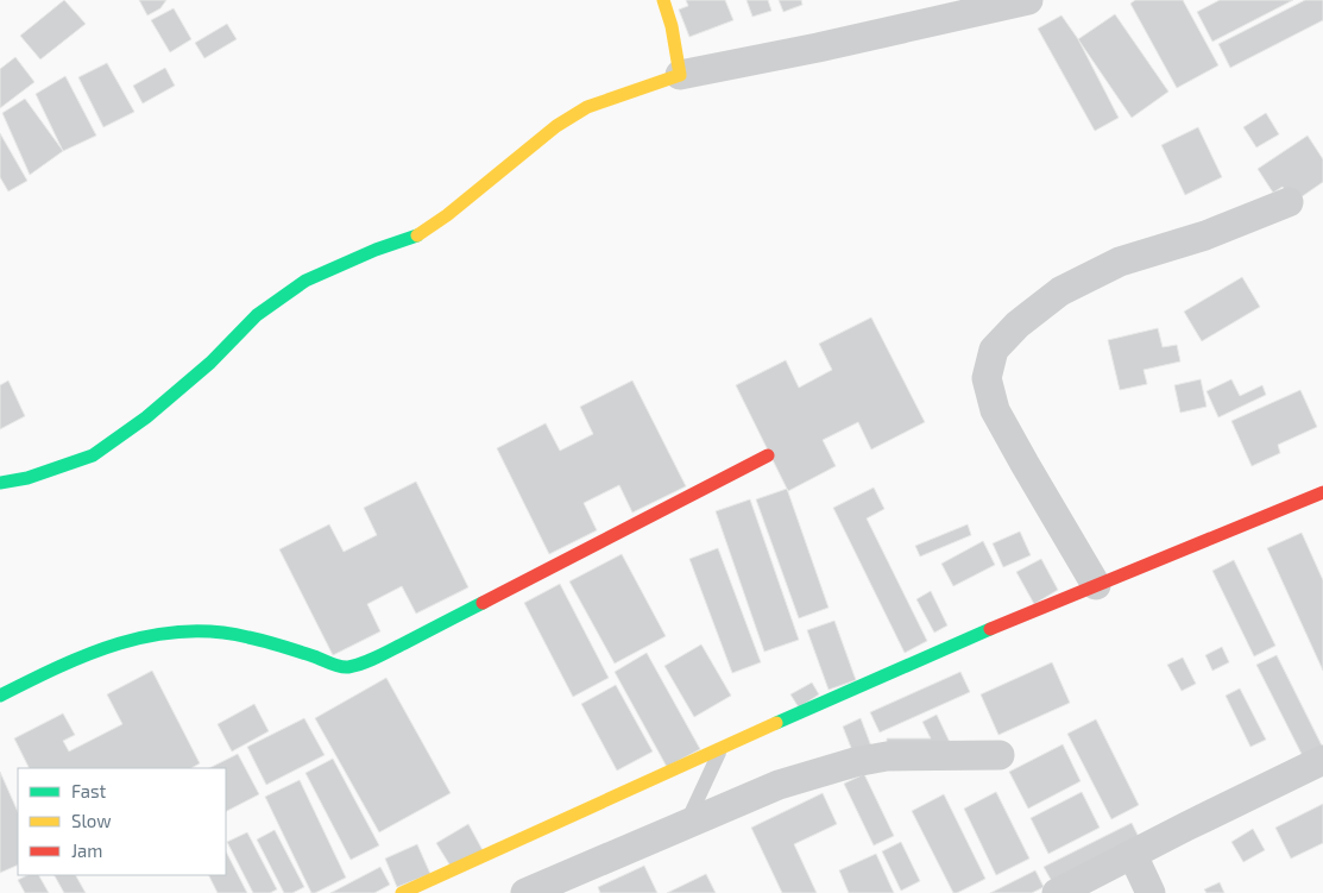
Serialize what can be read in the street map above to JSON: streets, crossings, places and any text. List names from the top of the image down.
{
  "legend": ["Fast", "Slow", "Jam"]
}
